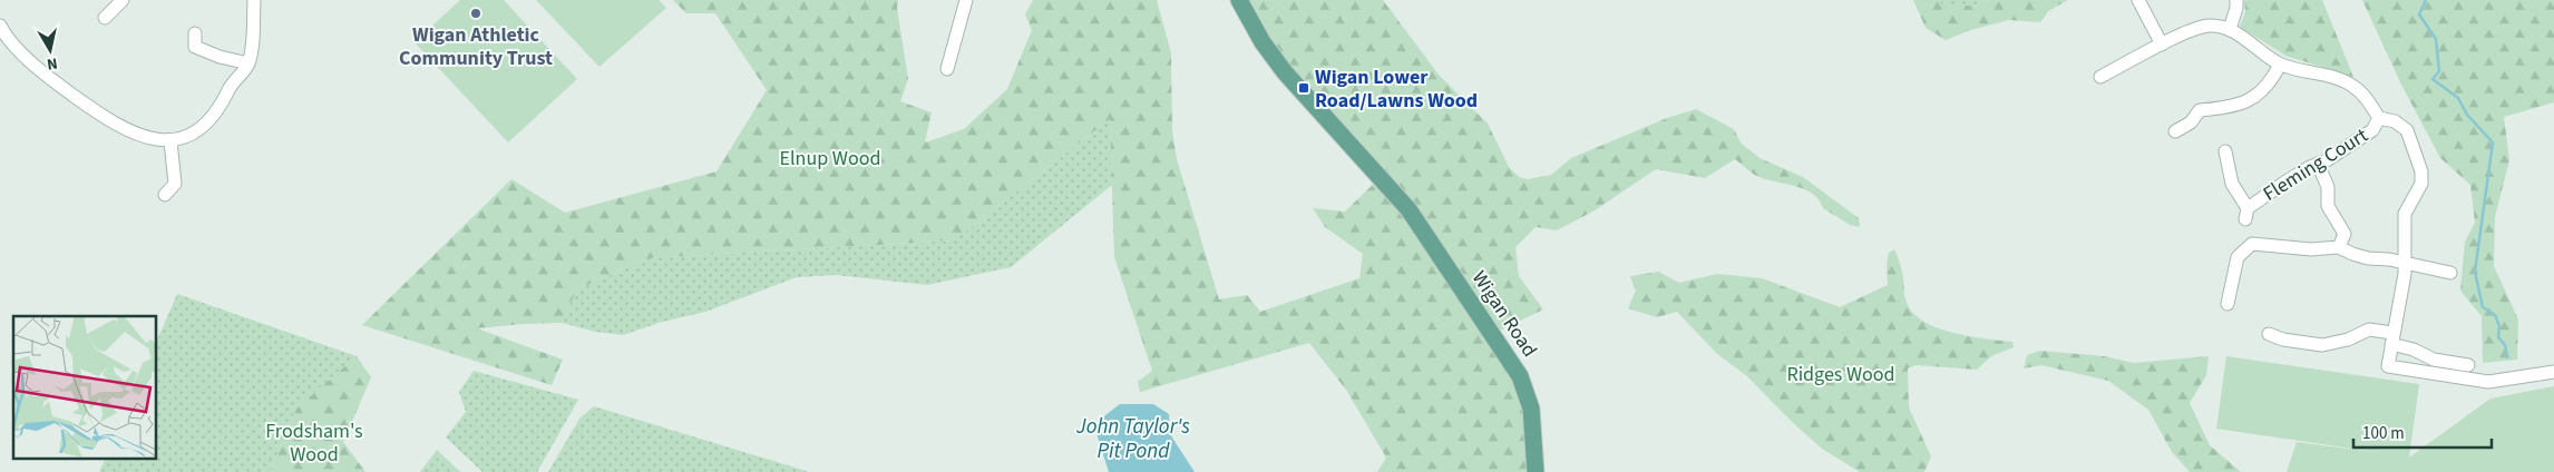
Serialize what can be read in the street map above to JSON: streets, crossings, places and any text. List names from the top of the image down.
{
  "streets": {
    "main road": ["Wigan Road"],
    "street": ["Fleming Court"]
  },
  "water": ["John Taylor's Pit Pond"],
  "parks": ["Elnup Wood", "Ridges Wood", "Frodsham's Wood"],
  "places": {
    "other": ["Wigan Athletic Community Trust"],
    "transit": ["Wigan Lower Road/Lawns Wood"]
  },
  "scale_bar": "100 m",
  "north": "bottom"
}
